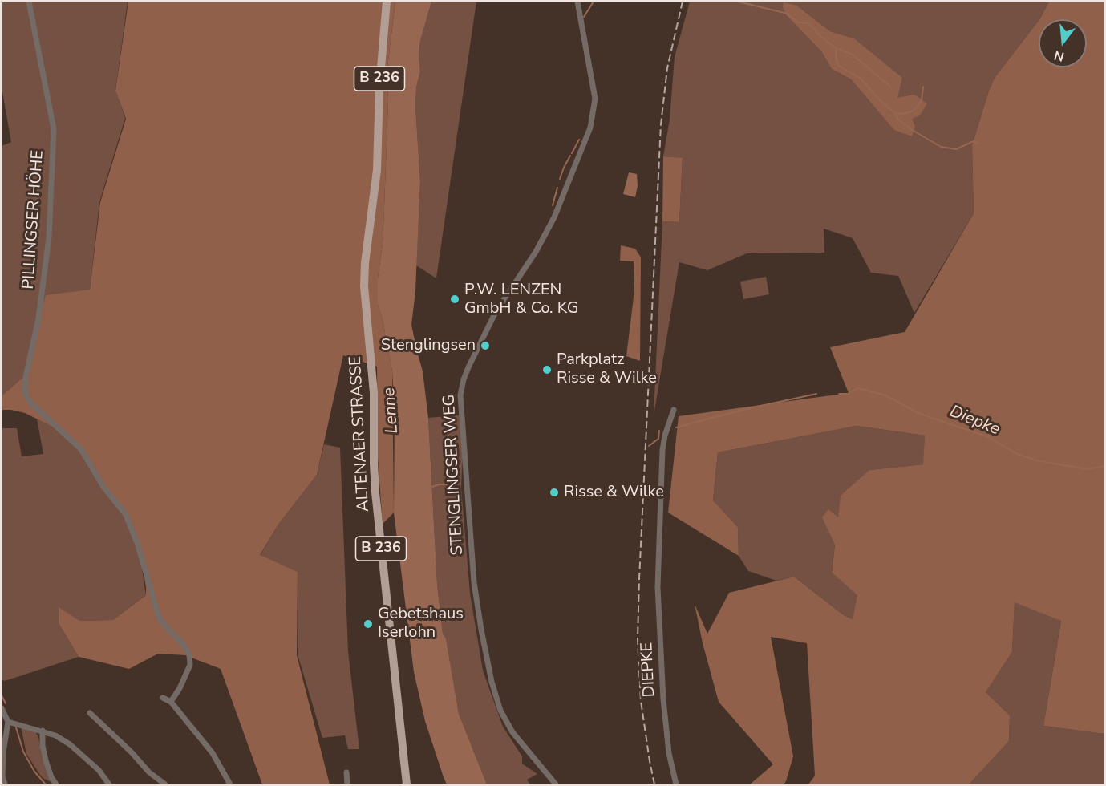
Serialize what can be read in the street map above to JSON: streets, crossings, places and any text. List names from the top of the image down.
{
  "streets": {
    "main road": ["B 236", "ALTENAER STRASSE"],
    "street": ["PILLINGSER HÖHE", "STENGLINGSER WEG", "DIEPKE"]
  },
  "water": ["Lenne", "Diepke"],
  "places": [
    "P.W. LENZEN GmbH & Co. KG",
    "Stenglingsen",
    "Parkplatz Risse & Wilke",
    "Risse & Wilke",
    "Gebetshaus Iserlohn"
  ],
  "north": "bottom"
}
